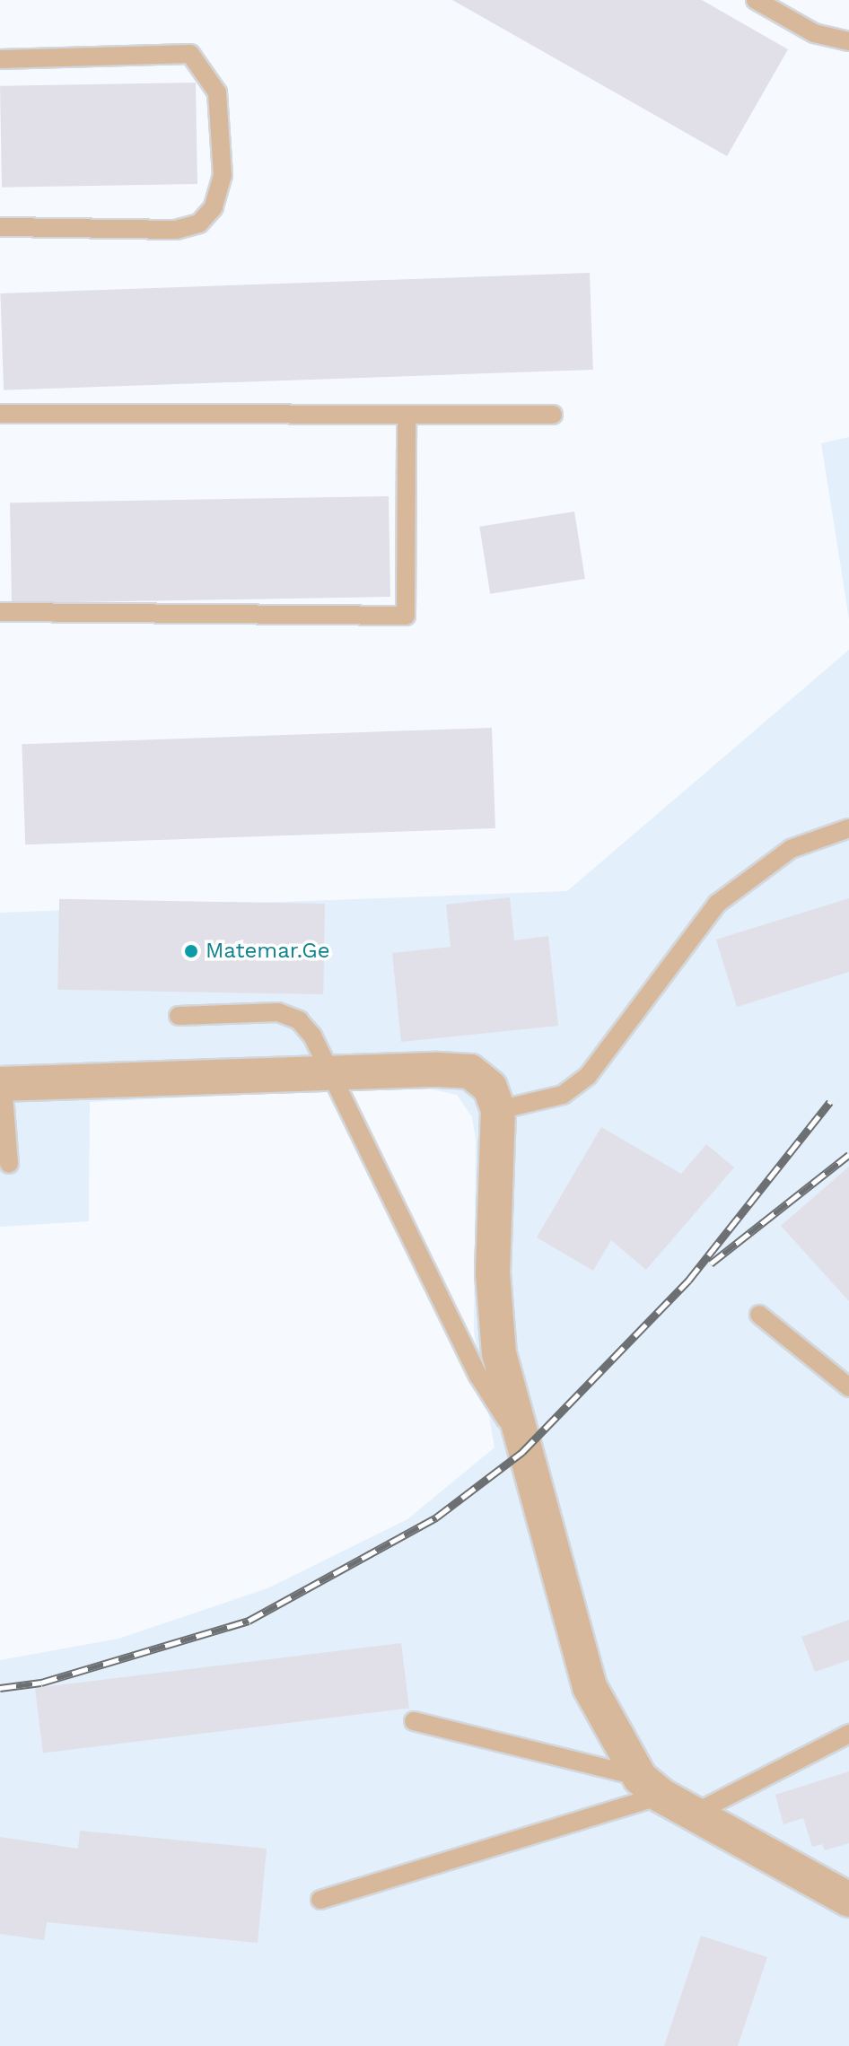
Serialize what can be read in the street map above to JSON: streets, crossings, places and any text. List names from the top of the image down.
{
  "places": ["Matemar.Ge"]
}
